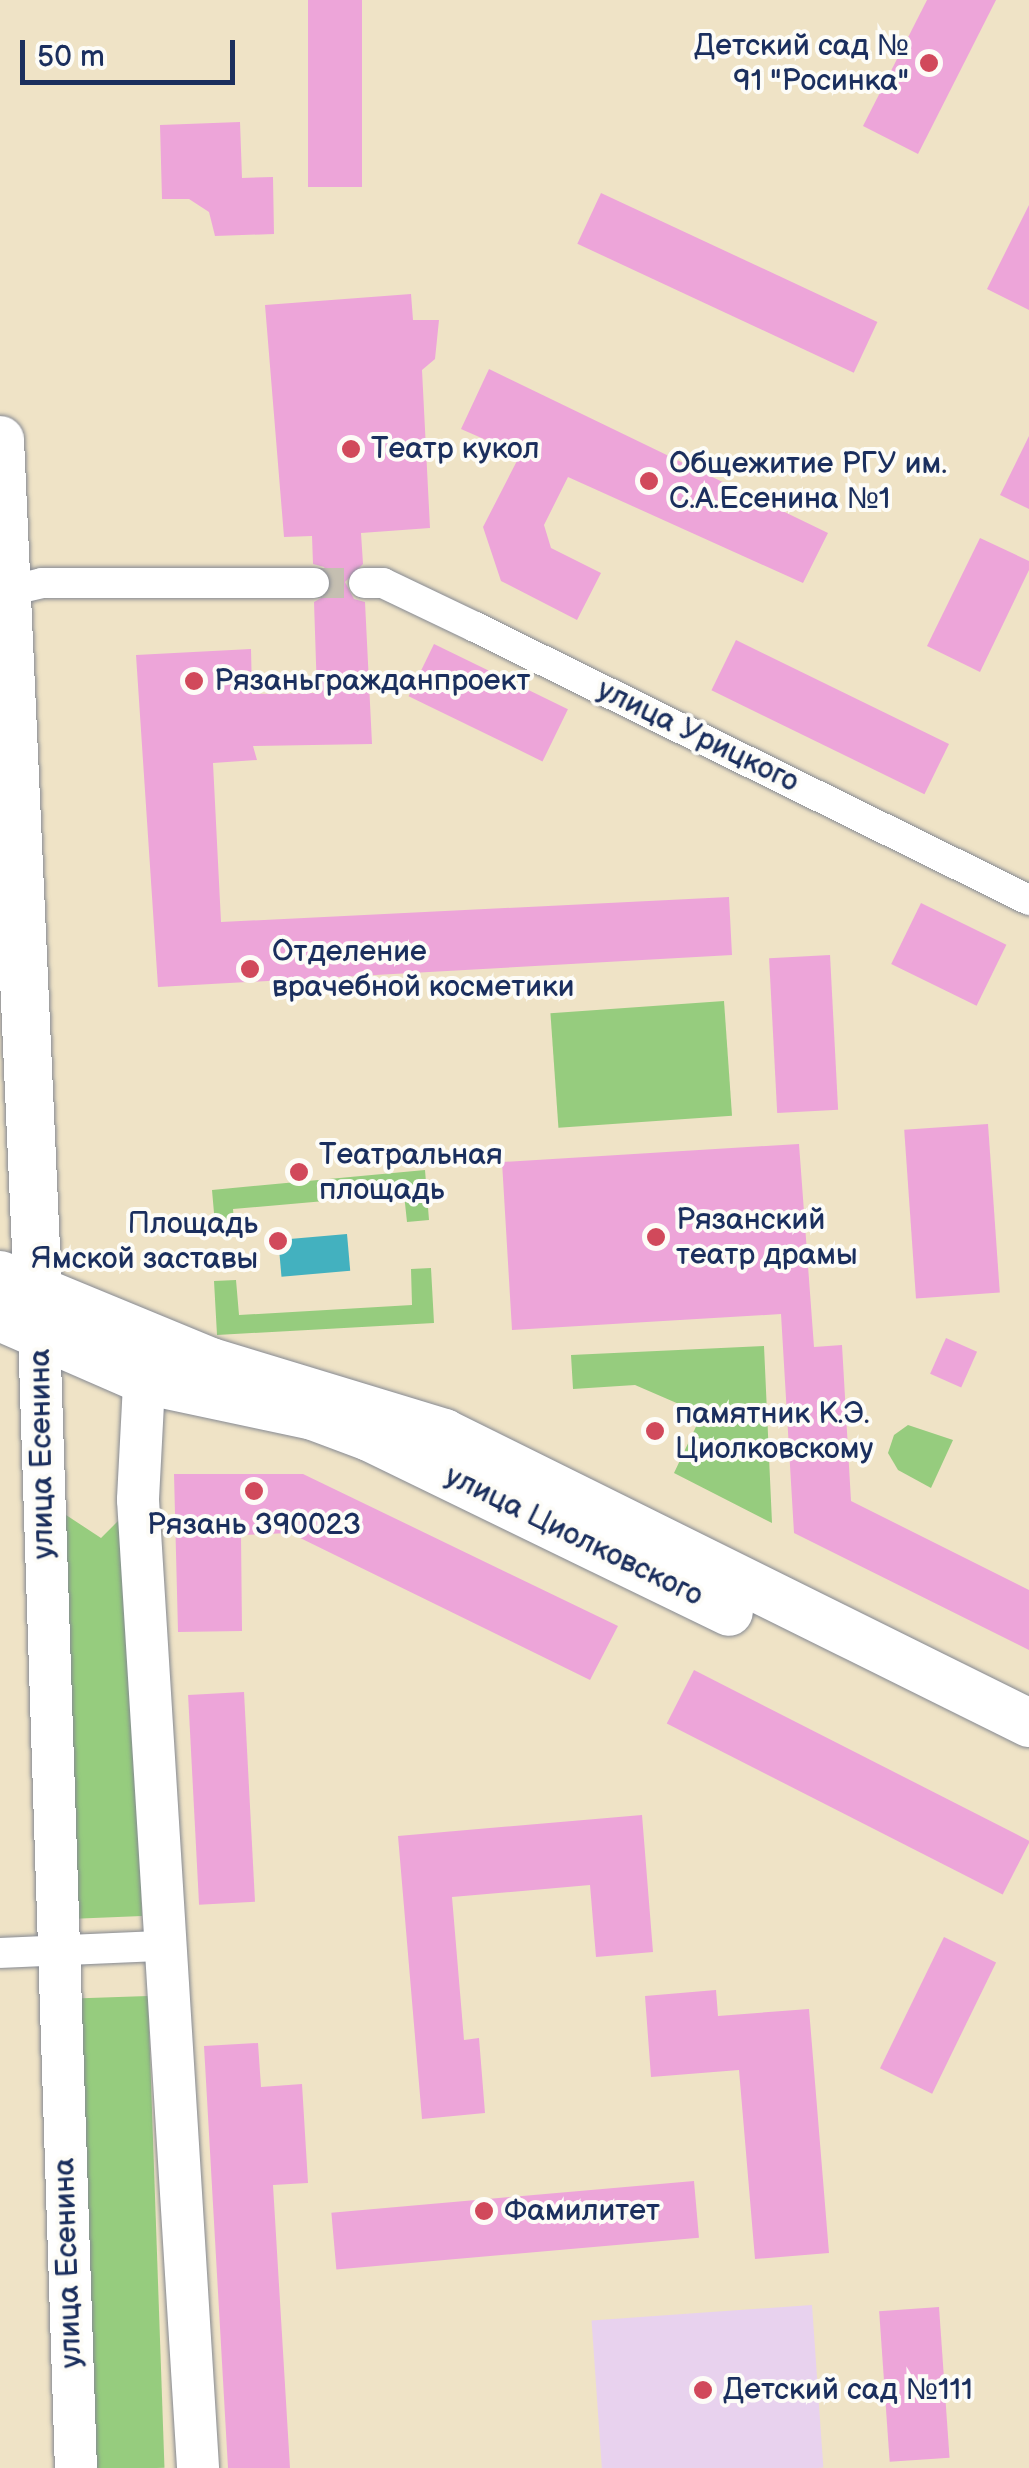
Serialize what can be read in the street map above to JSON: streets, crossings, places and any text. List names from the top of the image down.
{
  "streets": {
    "main road": ["улица Есенина", "улица Циолковского"],
    "street": ["улица Урицкого"]
  },
  "places": [
    "Детский сад № 91 \"Росинка\"",
    "Театр кукол",
    "Общежитие РГУ им. С.А.Есенина №1",
    "Рязаньгражданпроект",
    "Отделение врачебной косметики",
    "Театральная площадь",
    "Рязанский театр драмы",
    "Площадь Ямской заставы",
    "памятник К.Э. Циолковскому",
    "Рязань 390023",
    "Фамилитет",
    "Детский сад №111"
  ],
  "scale_bar": "50 m"
}
